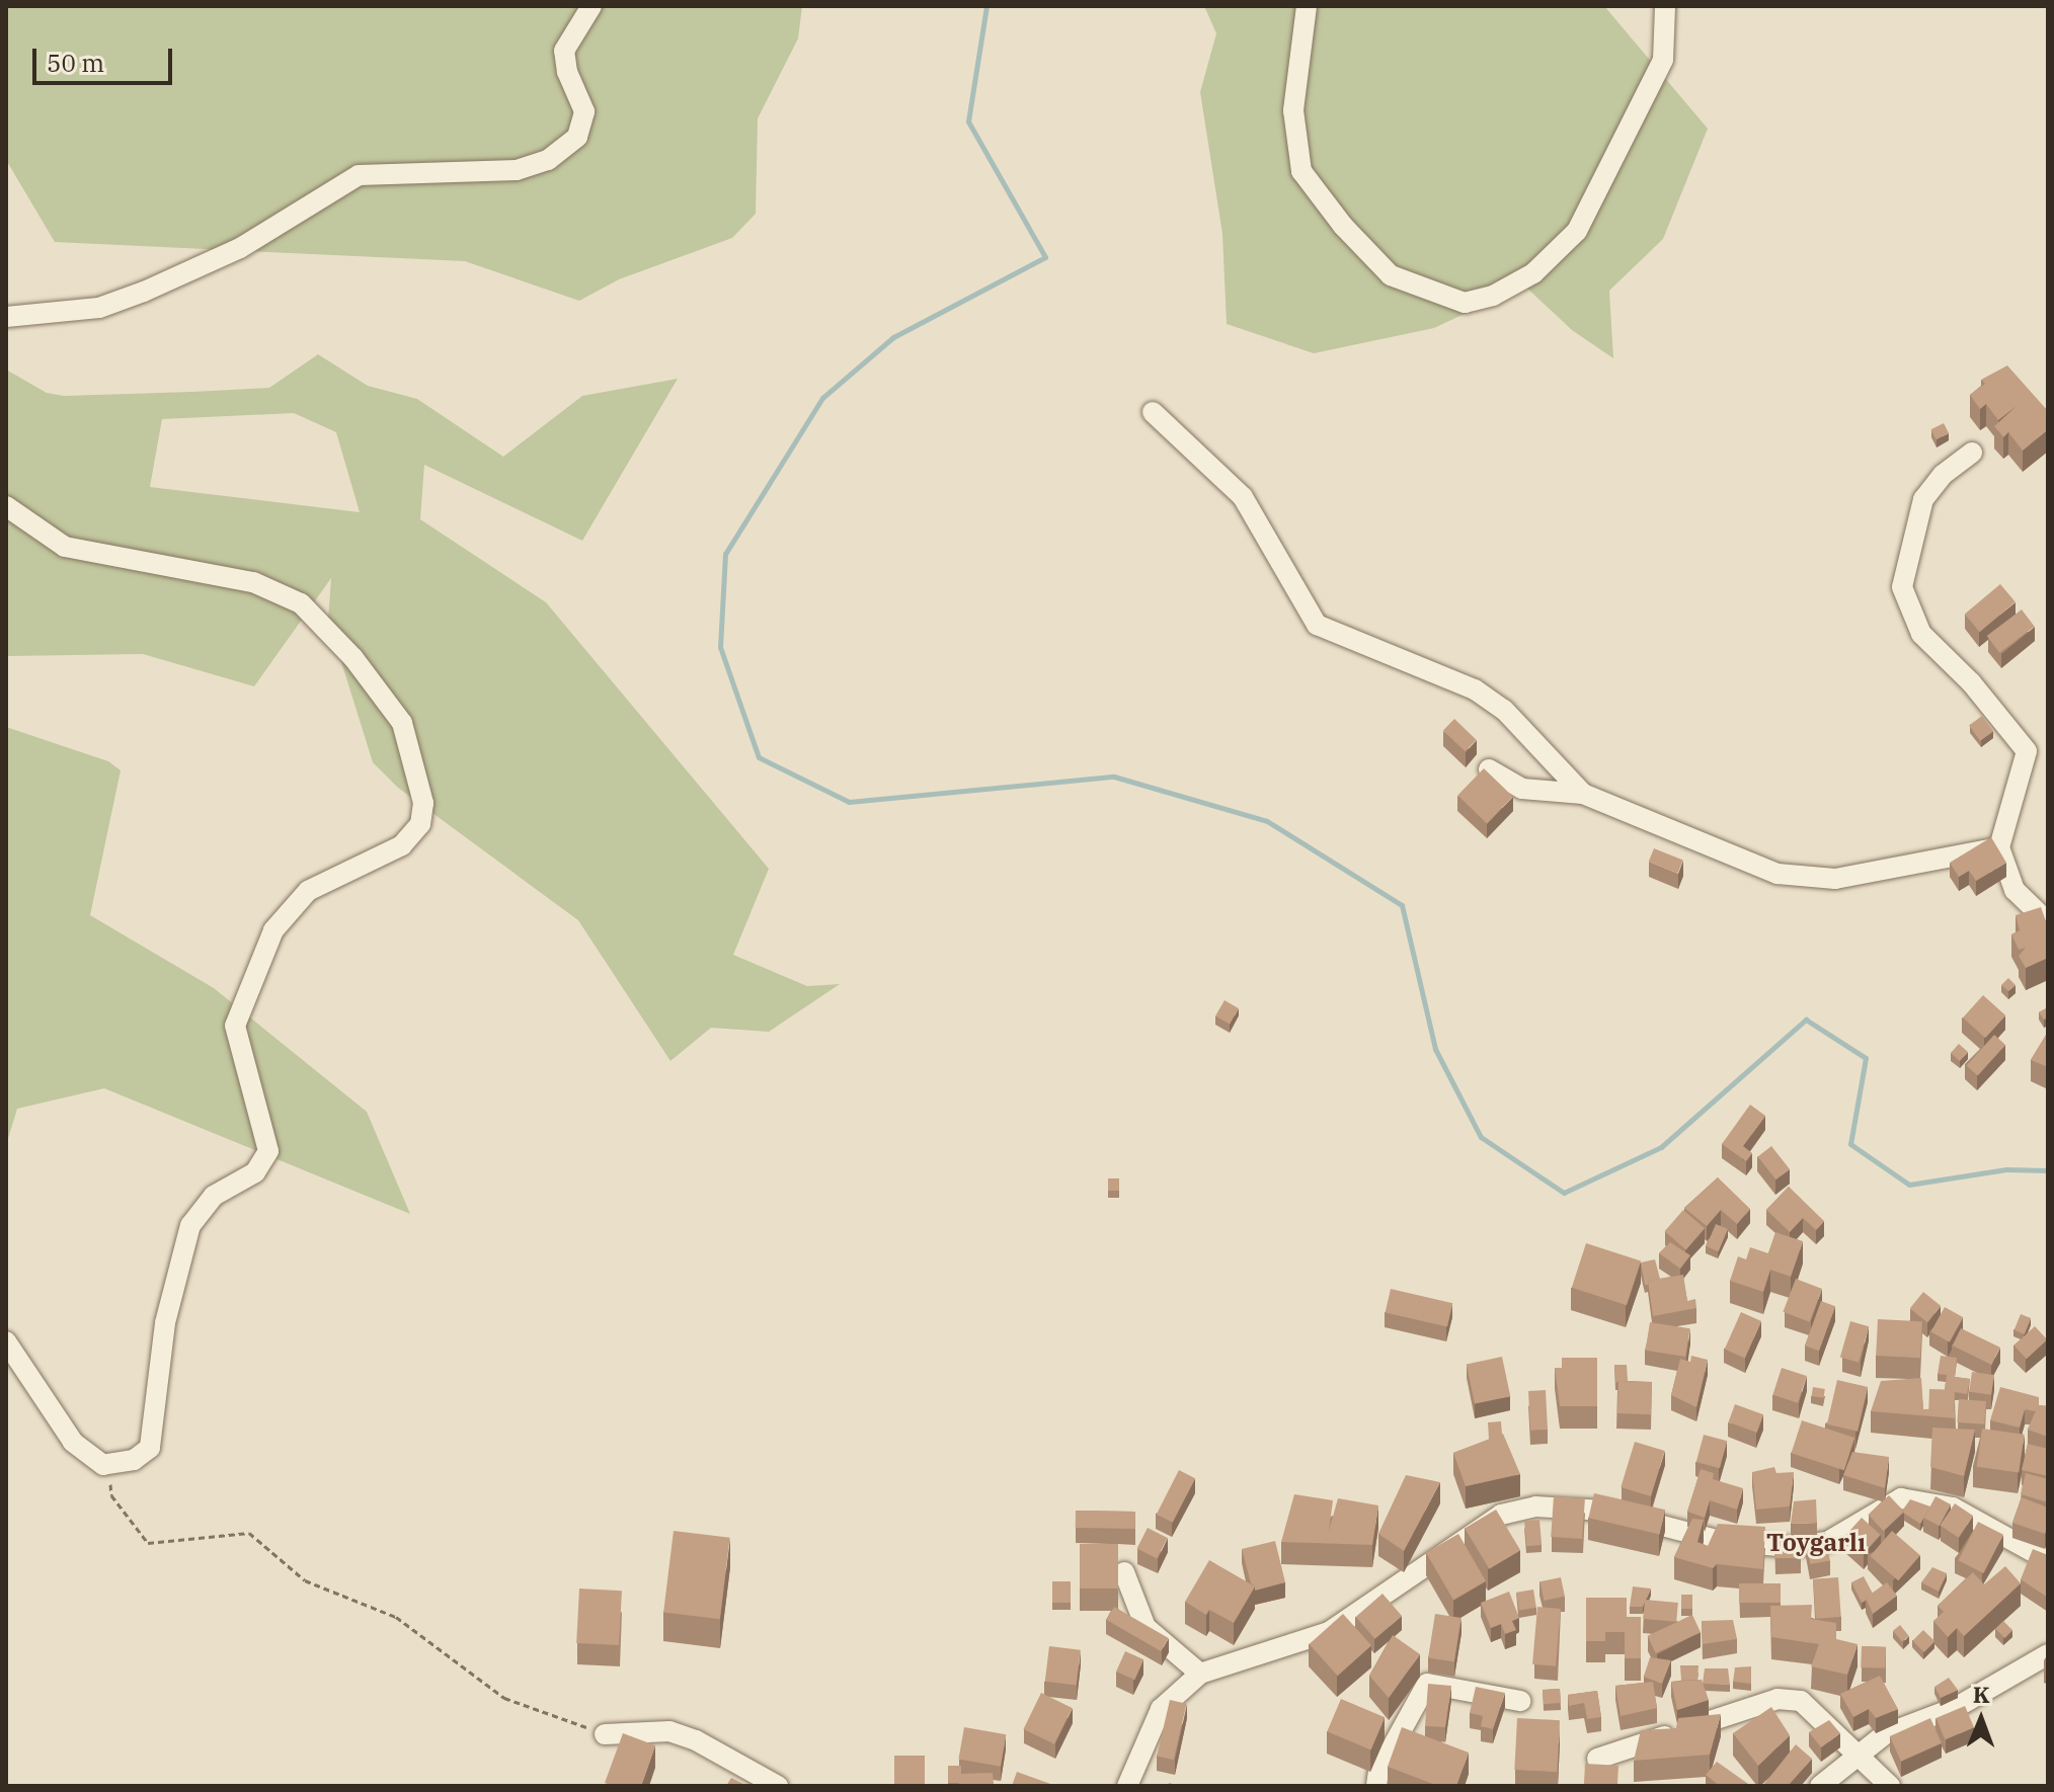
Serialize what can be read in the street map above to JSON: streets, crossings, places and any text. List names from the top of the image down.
{
  "districts": ["Toygarlı"],
  "scale_bar": "50 m",
  "north": "top"
}
